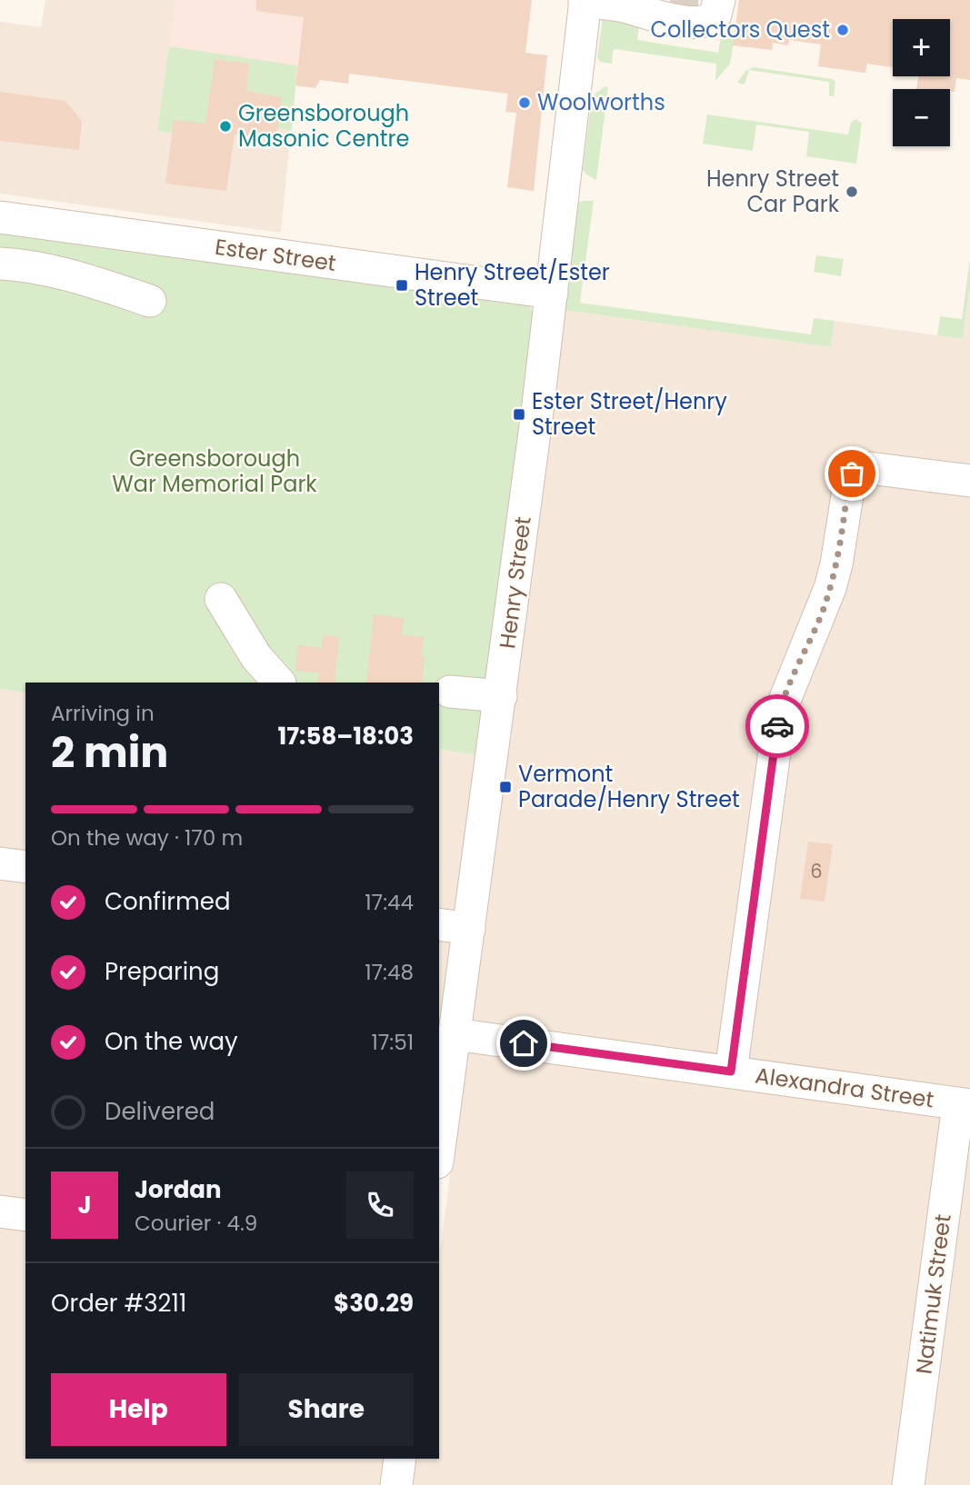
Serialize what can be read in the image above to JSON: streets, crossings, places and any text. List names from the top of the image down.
{
  "streets": {
    "street": [
      "Ester Street",
      "Henry Street",
      "Alexandra Street",
      "Natimuk Street"
    ]
  },
  "crossings": [
    ["Ester Street", "Henry Street"],
    ["Henry Street", "Alexandra Street"],
    ["Alexandra Street", "Natimuk Street"]
  ],
  "parks": ["Greensborough War Memorial Park"],
  "places": {
    "other": [
      "Collectors Quest",
      "Woolworths",
      "Greensborough Masonic Centre",
      "Henry Street Car Park"
    ],
    "transit": ["Henry Street/Ester Street", "Ester Street/Henry Street", "Vermont Parade/Henry Street"]
  },
  "house_numbers": ["6"],
  "page": {
    "map_buttons": ["+", "−"],
    "heading": ["2 min", "Arriving in", "17:58–18:03"],
    "panel": [
      "Jordan",
      "Courier · 4.9",
      "Order #3211",
      "$30.29"
    ],
    "bar": "On the way · 170 m",
    "list": [
      ["Confirmed", "17:44"],
      ["Preparing", "17:48"],
      ["On the way", "17:51"],
      "Delivered"
    ],
    "round": "J",
    "buttons": ["Help", "Share"]
  }
}
